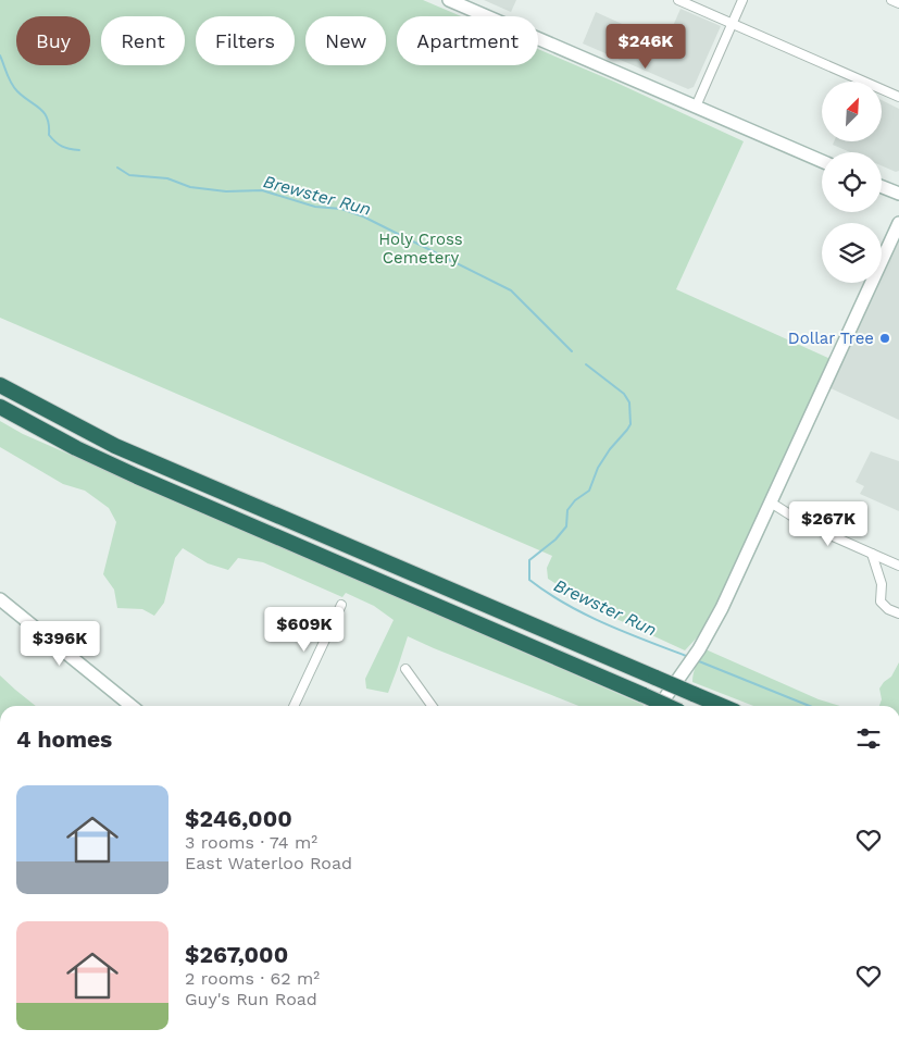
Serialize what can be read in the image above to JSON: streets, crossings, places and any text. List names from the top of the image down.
{
  "water": ["Brewster Run"],
  "parks": ["Holy Cross Cemetery"],
  "places": ["Dollar Tree"],
  "north": "top right",
  "page": {
    "chip": [
      "Buy",
      "Rent",
      "Filters",
      "New",
      "Apartment"
    ],
    "price": [
      "$246K",
      "$267K",
      "$609K",
      "$396K"
    ],
    "heading": "4 homes",
    "list": [
      {
        "name": "$246,000",
        "note": "3 rooms · 74 m² · East Waterloo Road"
      },
      {
        "name": "$267,000",
        "note": "2 rooms · 62 m² · Guy's Run Road"
      }
    ]
  }
}
